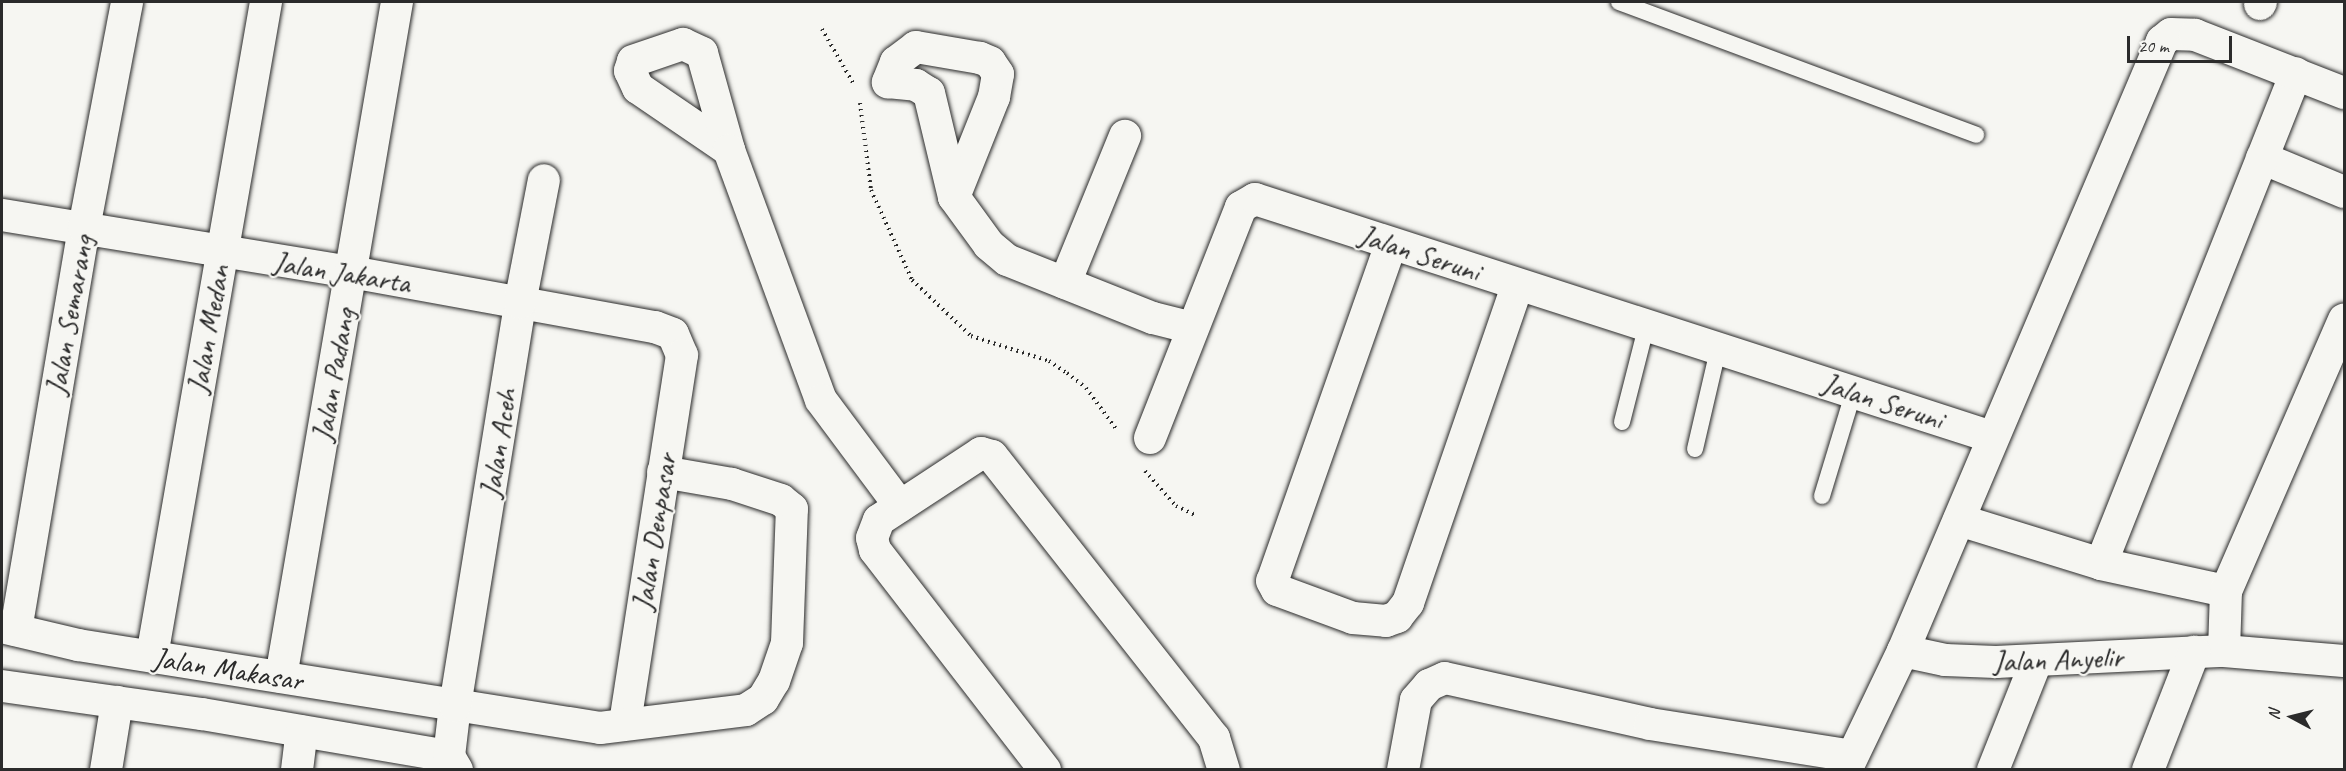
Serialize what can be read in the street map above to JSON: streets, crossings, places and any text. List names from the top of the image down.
{
  "streets": {
    "street": [
      "Jalan Seruni",
      "Jalan Jakarta",
      "Jalan Semarang",
      "Jalan Medan",
      "Jalan Padang",
      "Jalan Aceh",
      "Jalan Denpasar",
      "Jalan Anyelir",
      "Jalan Makasar"
    ]
  },
  "crossings": [
    ["Jalan Jakarta", "Jalan Semarang"],
    ["Jalan Jakarta", "Jalan Medan"],
    ["Jalan Jakarta", "Jalan Padang"],
    ["Jalan Jakarta", "Jalan Aceh"],
    ["Jalan Jakarta", "Jalan Denpasar"],
    ["Jalan Semarang", "Jalan Makasar"],
    ["Jalan Medan", "Jalan Makasar"],
    ["Jalan Padang", "Jalan Makasar"],
    ["Jalan Aceh", "Jalan Makasar"],
    ["Jalan Denpasar", "Jalan Makasar"]
  ],
  "scale_bar": "20 m",
  "north": "left"
}
